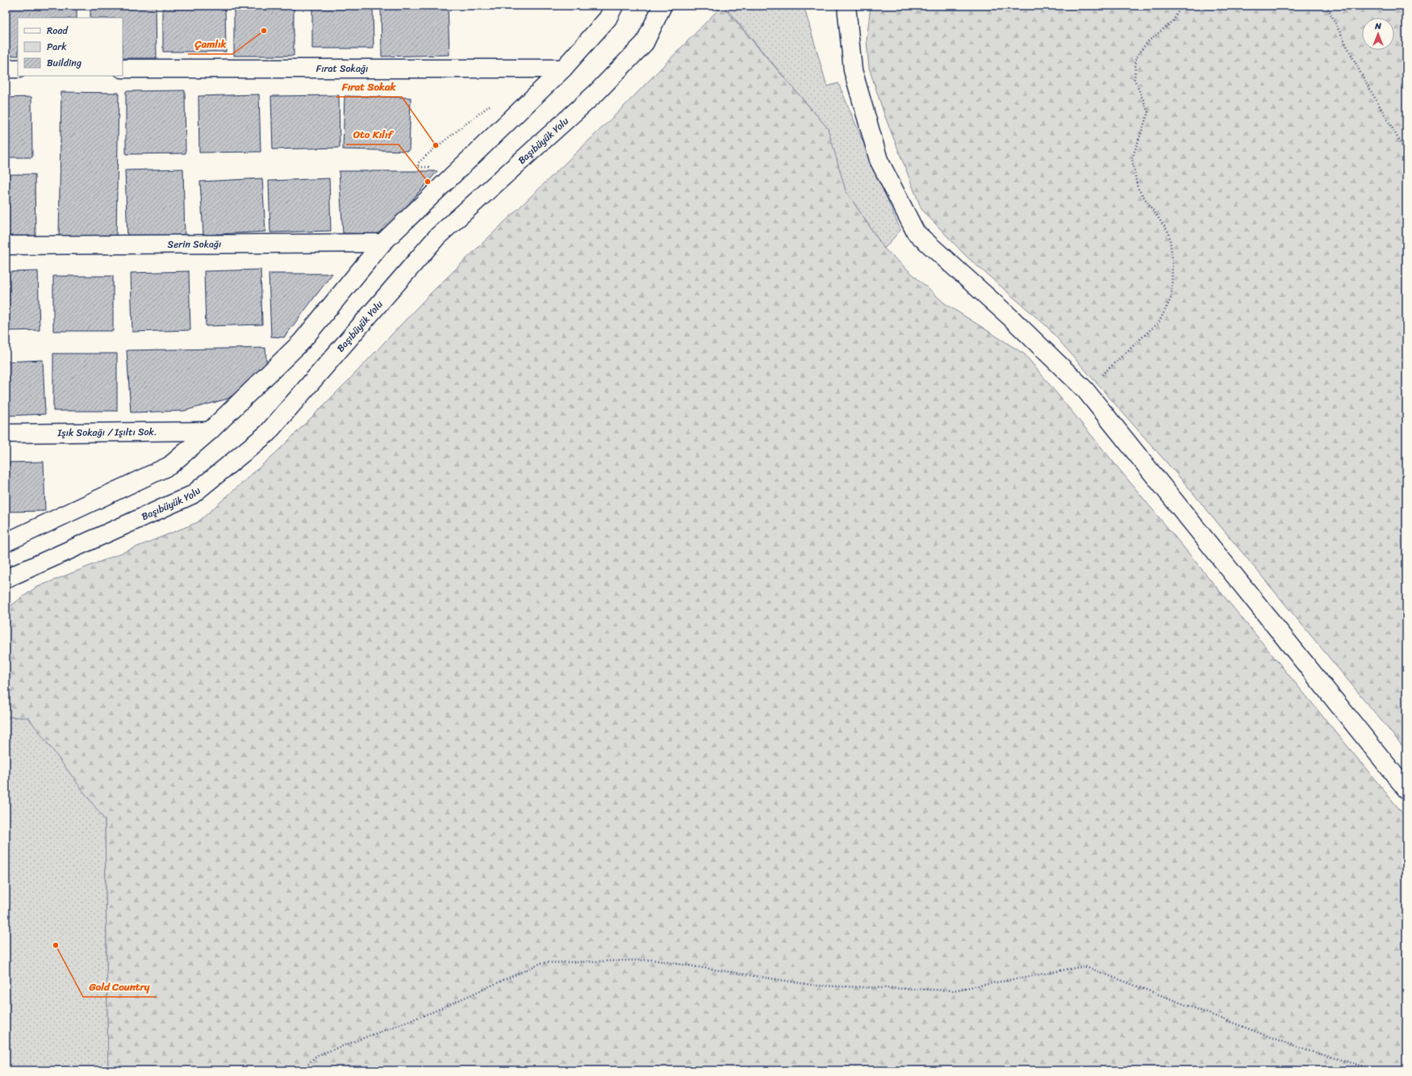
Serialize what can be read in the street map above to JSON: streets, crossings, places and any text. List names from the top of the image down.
{
  "streets": {
    "main road": [
      "Fırat Sokağı",
      "Başıbüyük Yolu",
      "Serin Sokağı",
      "Işık Sokağı / Işıltı Sok."
    ]
  },
  "places": [
    "Çamlık",
    "Fırat Sokak",
    "Oto Kılıf",
    "Gold Country"
  ],
  "legend": ["Road", "Park", "Building"],
  "north": "top"
}
